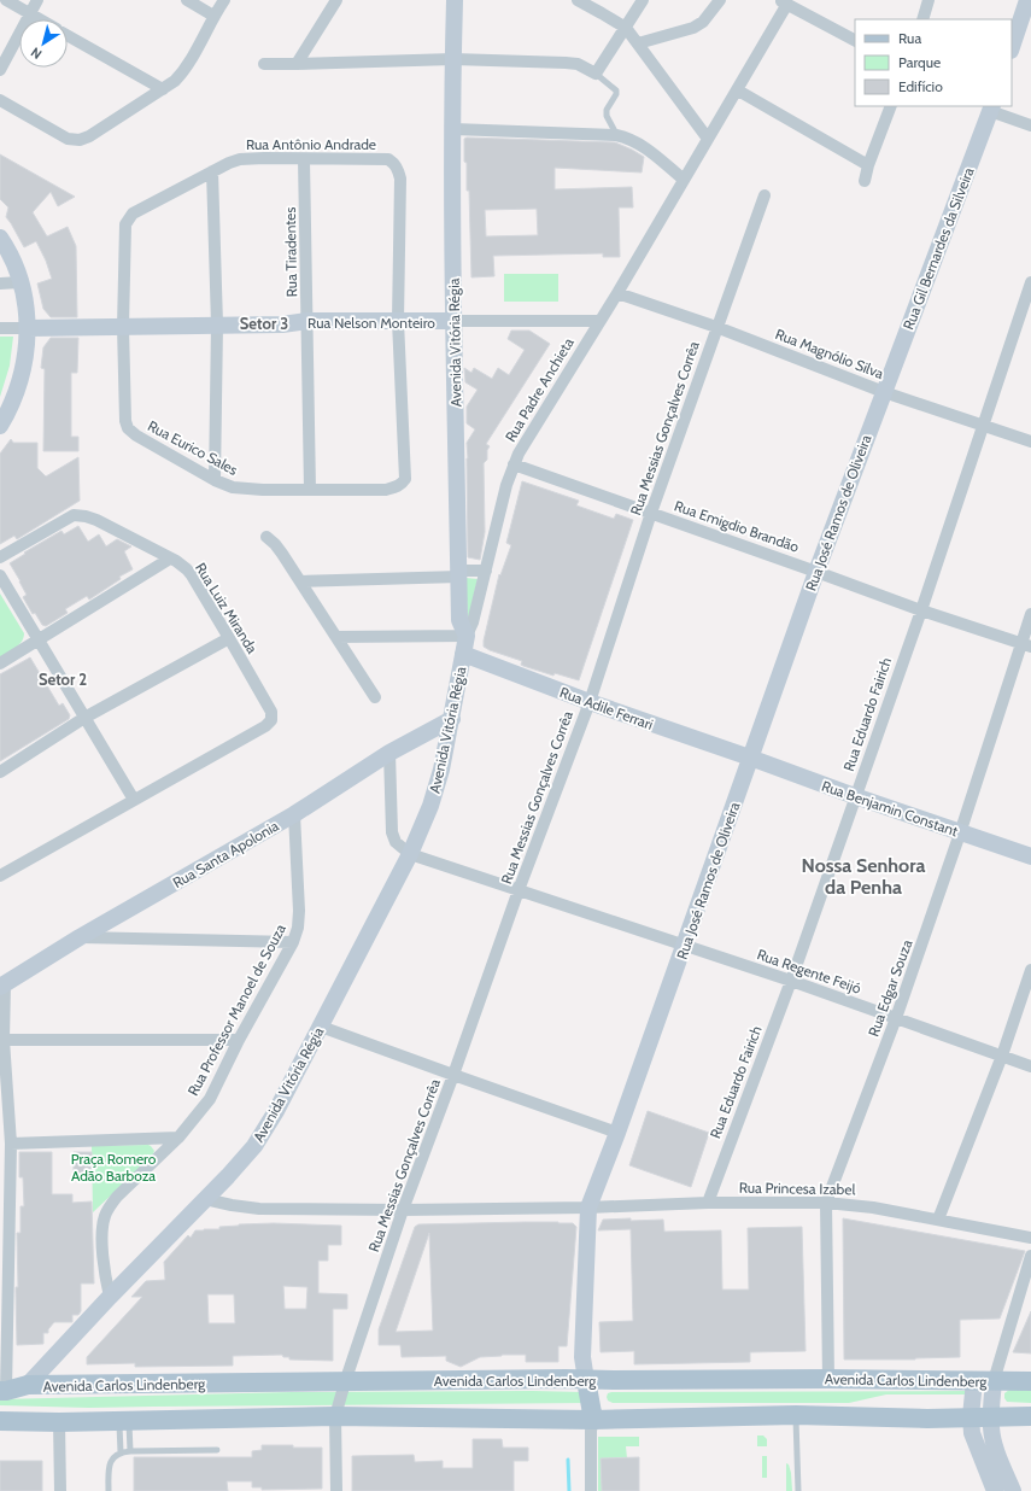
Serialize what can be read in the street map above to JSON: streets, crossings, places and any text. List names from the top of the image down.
{
  "streets": {
    "main road": ["Avenida Carlos Lindenberg"],
    "street": [
      "Rua Antônio Andrade",
      "Rua Gil Bernardes da Silveira",
      "Rua Tiradentes",
      "Rua Nelson Monteiro",
      "Avenida Vitória Régia",
      "Rua Magnólio Silva",
      "Rua Padre Anchieta",
      "Rua Messias Gonçalves Corrêa",
      "Rua Eurico Sales",
      "Rua José Ramos de Oliveira",
      "Rua Emigdio Brandão",
      "Rua Luiz Miranda",
      "Rua Adile Ferrari",
      "Rua Eduardo Fairich",
      "Rua Benjamin Constant",
      "Rua Santa Apolonia",
      "Rua Regente Feijó",
      "Rua Edgar Souza",
      "Rua Professor Manoel de Souza",
      "Rua Princesa Izabel"
    ]
  },
  "crossings": [
    ["Rua Antônio Andrade", "Rua Tiradentes"],
    ["Rua Antônio Andrade", "Rua Nelson Monteiro"],
    ["Rua Antônio Andrade", "Rua Eurico Sales"],
    ["Rua Gil Bernardes da Silveira", "Rua Magnólio Silva"],
    ["Rua Gil Bernardes da Silveira", "Rua José Ramos de Oliveira"],
    ["Rua Tiradentes", "Rua Nelson Monteiro"],
    ["Rua Tiradentes", "Rua Eurico Sales"],
    ["Rua Nelson Monteiro", "Avenida Vitória Régia"],
    ["Rua Nelson Monteiro", "Rua Padre Anchieta"],
    ["Rua Nelson Monteiro", "Rua Eurico Sales"],
    ["Avenida Vitória Régia", "Rua Padre Anchieta"],
    ["Avenida Vitória Régia", "Rua Adile Ferrari"],
    ["Avenida Vitória Régia", "Rua Santa Apolonia"],
    ["Avenida Vitória Régia", "Rua Regente Feijó"],
    ["Avenida Vitória Régia", "Rua Professor Manoel de Souza"],
    ["Avenida Vitória Régia", "Rua Princesa Izabel"],
    ["Avenida Vitória Régia", "Avenida Carlos Lindenberg"],
    ["Rua Magnólio Silva", "Rua Padre Anchieta"],
    ["Rua Magnólio Silva", "Rua Messias Gonçalves Corrêa"],
    ["Rua Magnólio Silva", "Rua José Ramos de Oliveira"],
    ["Rua Magnólio Silva", "Rua Eduardo Fairich"],
    ["Rua Padre Anchieta", "Rua Emigdio Brandão"],
    ["Rua Messias Gonçalves Corrêa", "Rua Emigdio Brandão"],
    ["Rua Messias Gonçalves Corrêa", "Rua Adile Ferrari"],
    ["Rua Messias Gonçalves Corrêa", "Rua Regente Feijó"],
    ["Rua Messias Gonçalves Corrêa", "Rua Princesa Izabel"],
    ["Rua Messias Gonçalves Corrêa", "Avenida Carlos Lindenberg"],
    ["Rua José Ramos de Oliveira", "Rua Emigdio Brandão"],
    ["Rua José Ramos de Oliveira", "Rua Adile Ferrari"],
    ["Rua José Ramos de Oliveira", "Rua Benjamin Constant"],
    ["Rua José Ramos de Oliveira", "Rua Regente Feijó"],
    ["Rua José Ramos de Oliveira", "Rua Princesa Izabel"],
    ["Rua José Ramos de Oliveira", "Avenida Carlos Lindenberg"],
    ["Rua Emigdio Brandão", "Rua Eduardo Fairich"],
    ["Rua Emigdio Brandão", "Rua Edgar Souza"],
    ["Rua Adile Ferrari", "Rua Benjamin Constant"],
    ["Rua Eduardo Fairich", "Rua Benjamin Constant"],
    ["Rua Eduardo Fairich", "Rua Regente Feijó"],
    ["Rua Eduardo Fairich", "Rua Princesa Izabel"],
    ["Rua Benjamin Constant", "Rua Edgar Souza"],
    ["Rua Santa Apolonia", "Rua Professor Manoel de Souza"],
    ["Rua Regente Feijó", "Rua Edgar Souza"],
    ["Rua Edgar Souza", "Rua Princesa Izabel"],
    ["Rua Edgar Souza", "Avenida Carlos Lindenberg"]
  ],
  "districts": ["Setor 3", "Setor 2", "Nossa Senhora da Penha"],
  "parks": ["Praça Romero Adão Barboza"],
  "legend": ["Rua", "Parque", "Edifício"],
  "north": "bottom left"
}
